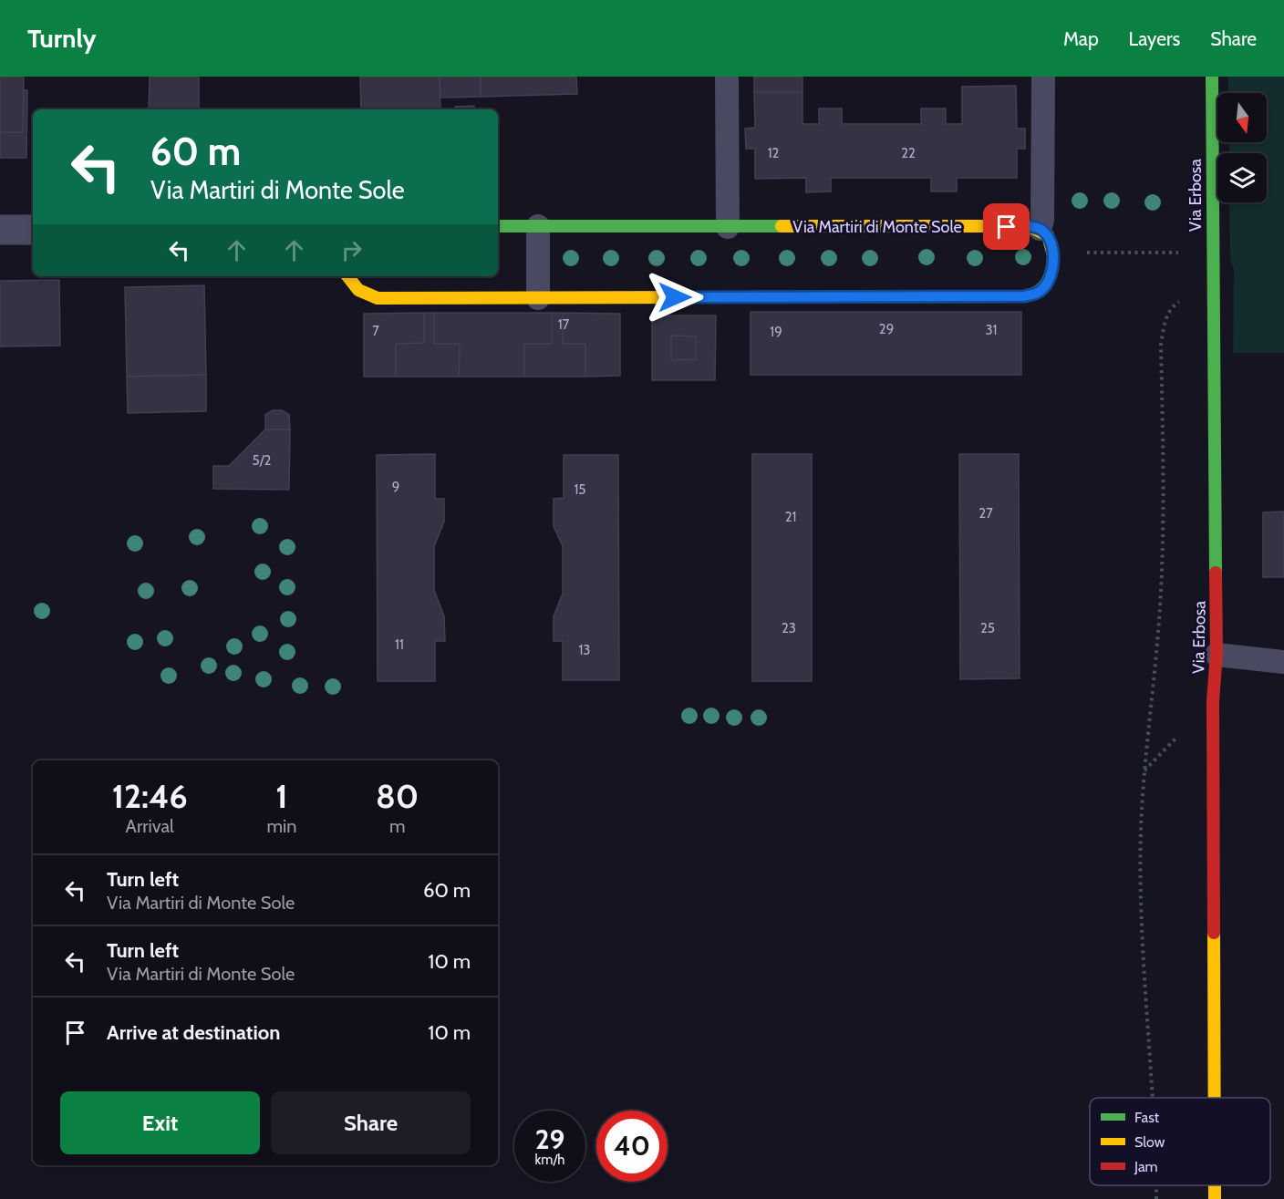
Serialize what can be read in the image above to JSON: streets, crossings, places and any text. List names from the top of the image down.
{
  "streets": {
    "street": ["Via Erbosa", "Via Martiri di Monte Sole"]
  },
  "house_numbers": [
    "12",
    "22",
    "17",
    "29",
    "31",
    "7",
    "19",
    "5/2",
    "9",
    "15",
    "27",
    "21",
    "23",
    "25",
    "11",
    "13"
  ],
  "legend": ["Fast", "Slow", "Jam"],
  "north": "bottom",
  "page": {
    "header": "Turnly",
    "nav": ["Map", "Layers", "Share"],
    "turn": ["60 m", "Via Martiri di Monte Sole"],
    "eta": [
      "12:46",
      "Arrival",
      "1",
      "min",
      "80",
      "m"
    ],
    "list": [
      {
        "name": "Turn left",
        "note": "Via Martiri di Monte Sole",
        "value": "60 m"
      },
      {
        "name": "Turn left",
        "note": "Via Martiri di Monte Sole",
        "value": "10 m"
      },
      {
        "name": "Arrive at destination",
        "value": "10 m"
      }
    ],
    "buttons": ["Exit", "Share"],
    "speed": "29 km/h",
    "limit": "40"
  }
}
